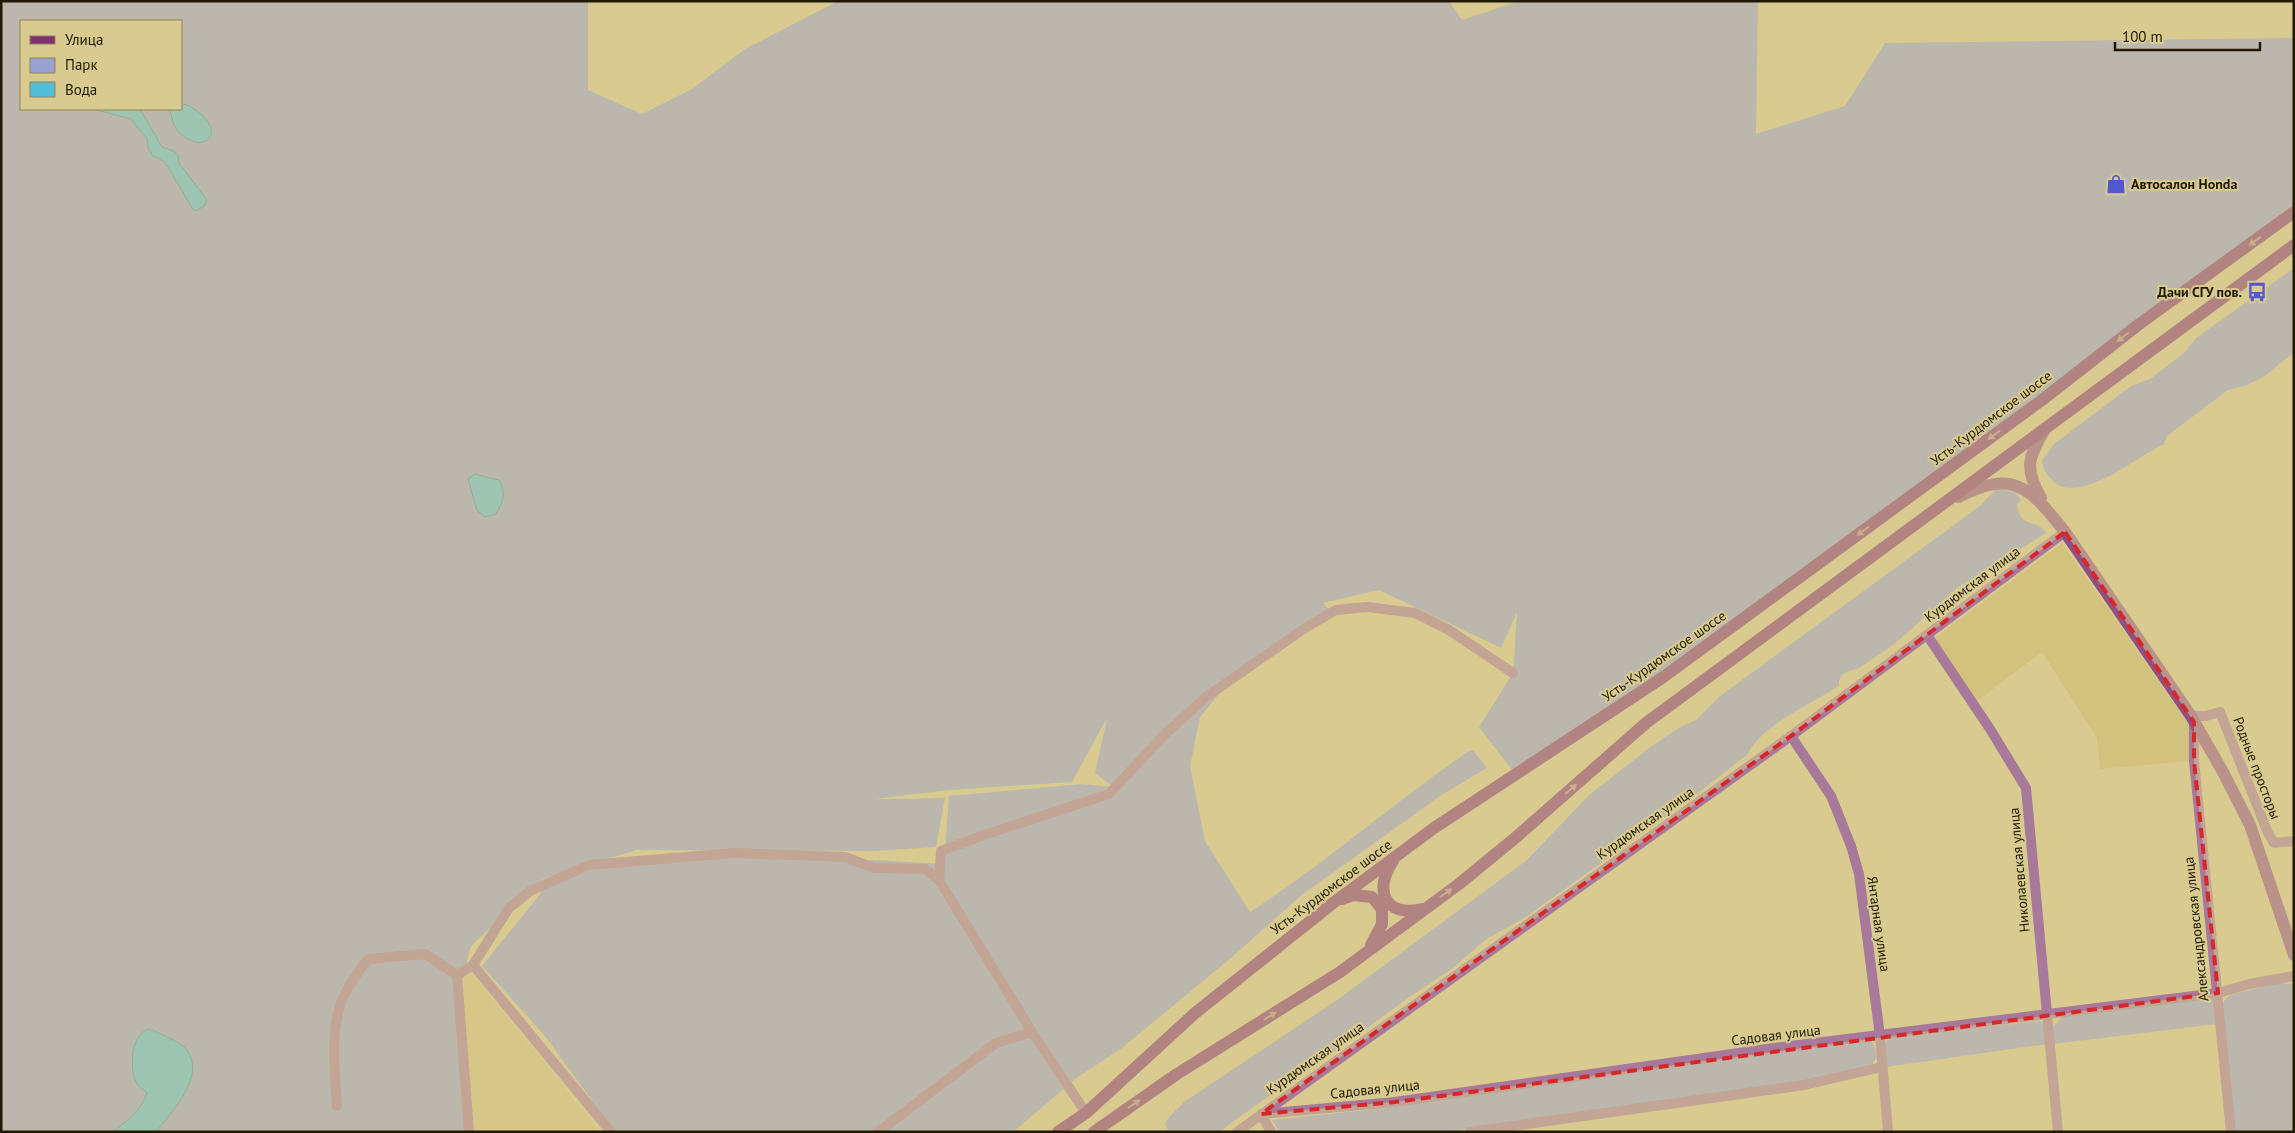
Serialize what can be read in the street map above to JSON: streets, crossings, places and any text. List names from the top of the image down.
{
  "streets": {
    "main road": ["Усть-Курдюмское шоссе"],
    "street": [
      "Курдюмская улица",
      "Родные просторы",
      "Николаевская улица",
      "Янтарная улица",
      "Александровская улица",
      "Садовая улица"
    ]
  },
  "crossings": [
    ["Курдюмская улица", "Николаевская улица"],
    ["Курдюмская улица", "Янтарная улица"],
    ["Курдюмская улица", "Садовая улица"],
    ["Родные просторы", "Александровская улица"],
    ["Николаевская улица", "Садовая улица"],
    ["Янтарная улица", "Садовая улица"],
    ["Александровская улица", "Садовая улица"]
  ],
  "places": {
    "shop": ["Автосалон Honda"],
    "bus stop": ["Дачи СГУ пов."]
  },
  "legend": ["Улица", "Парк", "Вода"],
  "scale_bar": "100 m"
}
